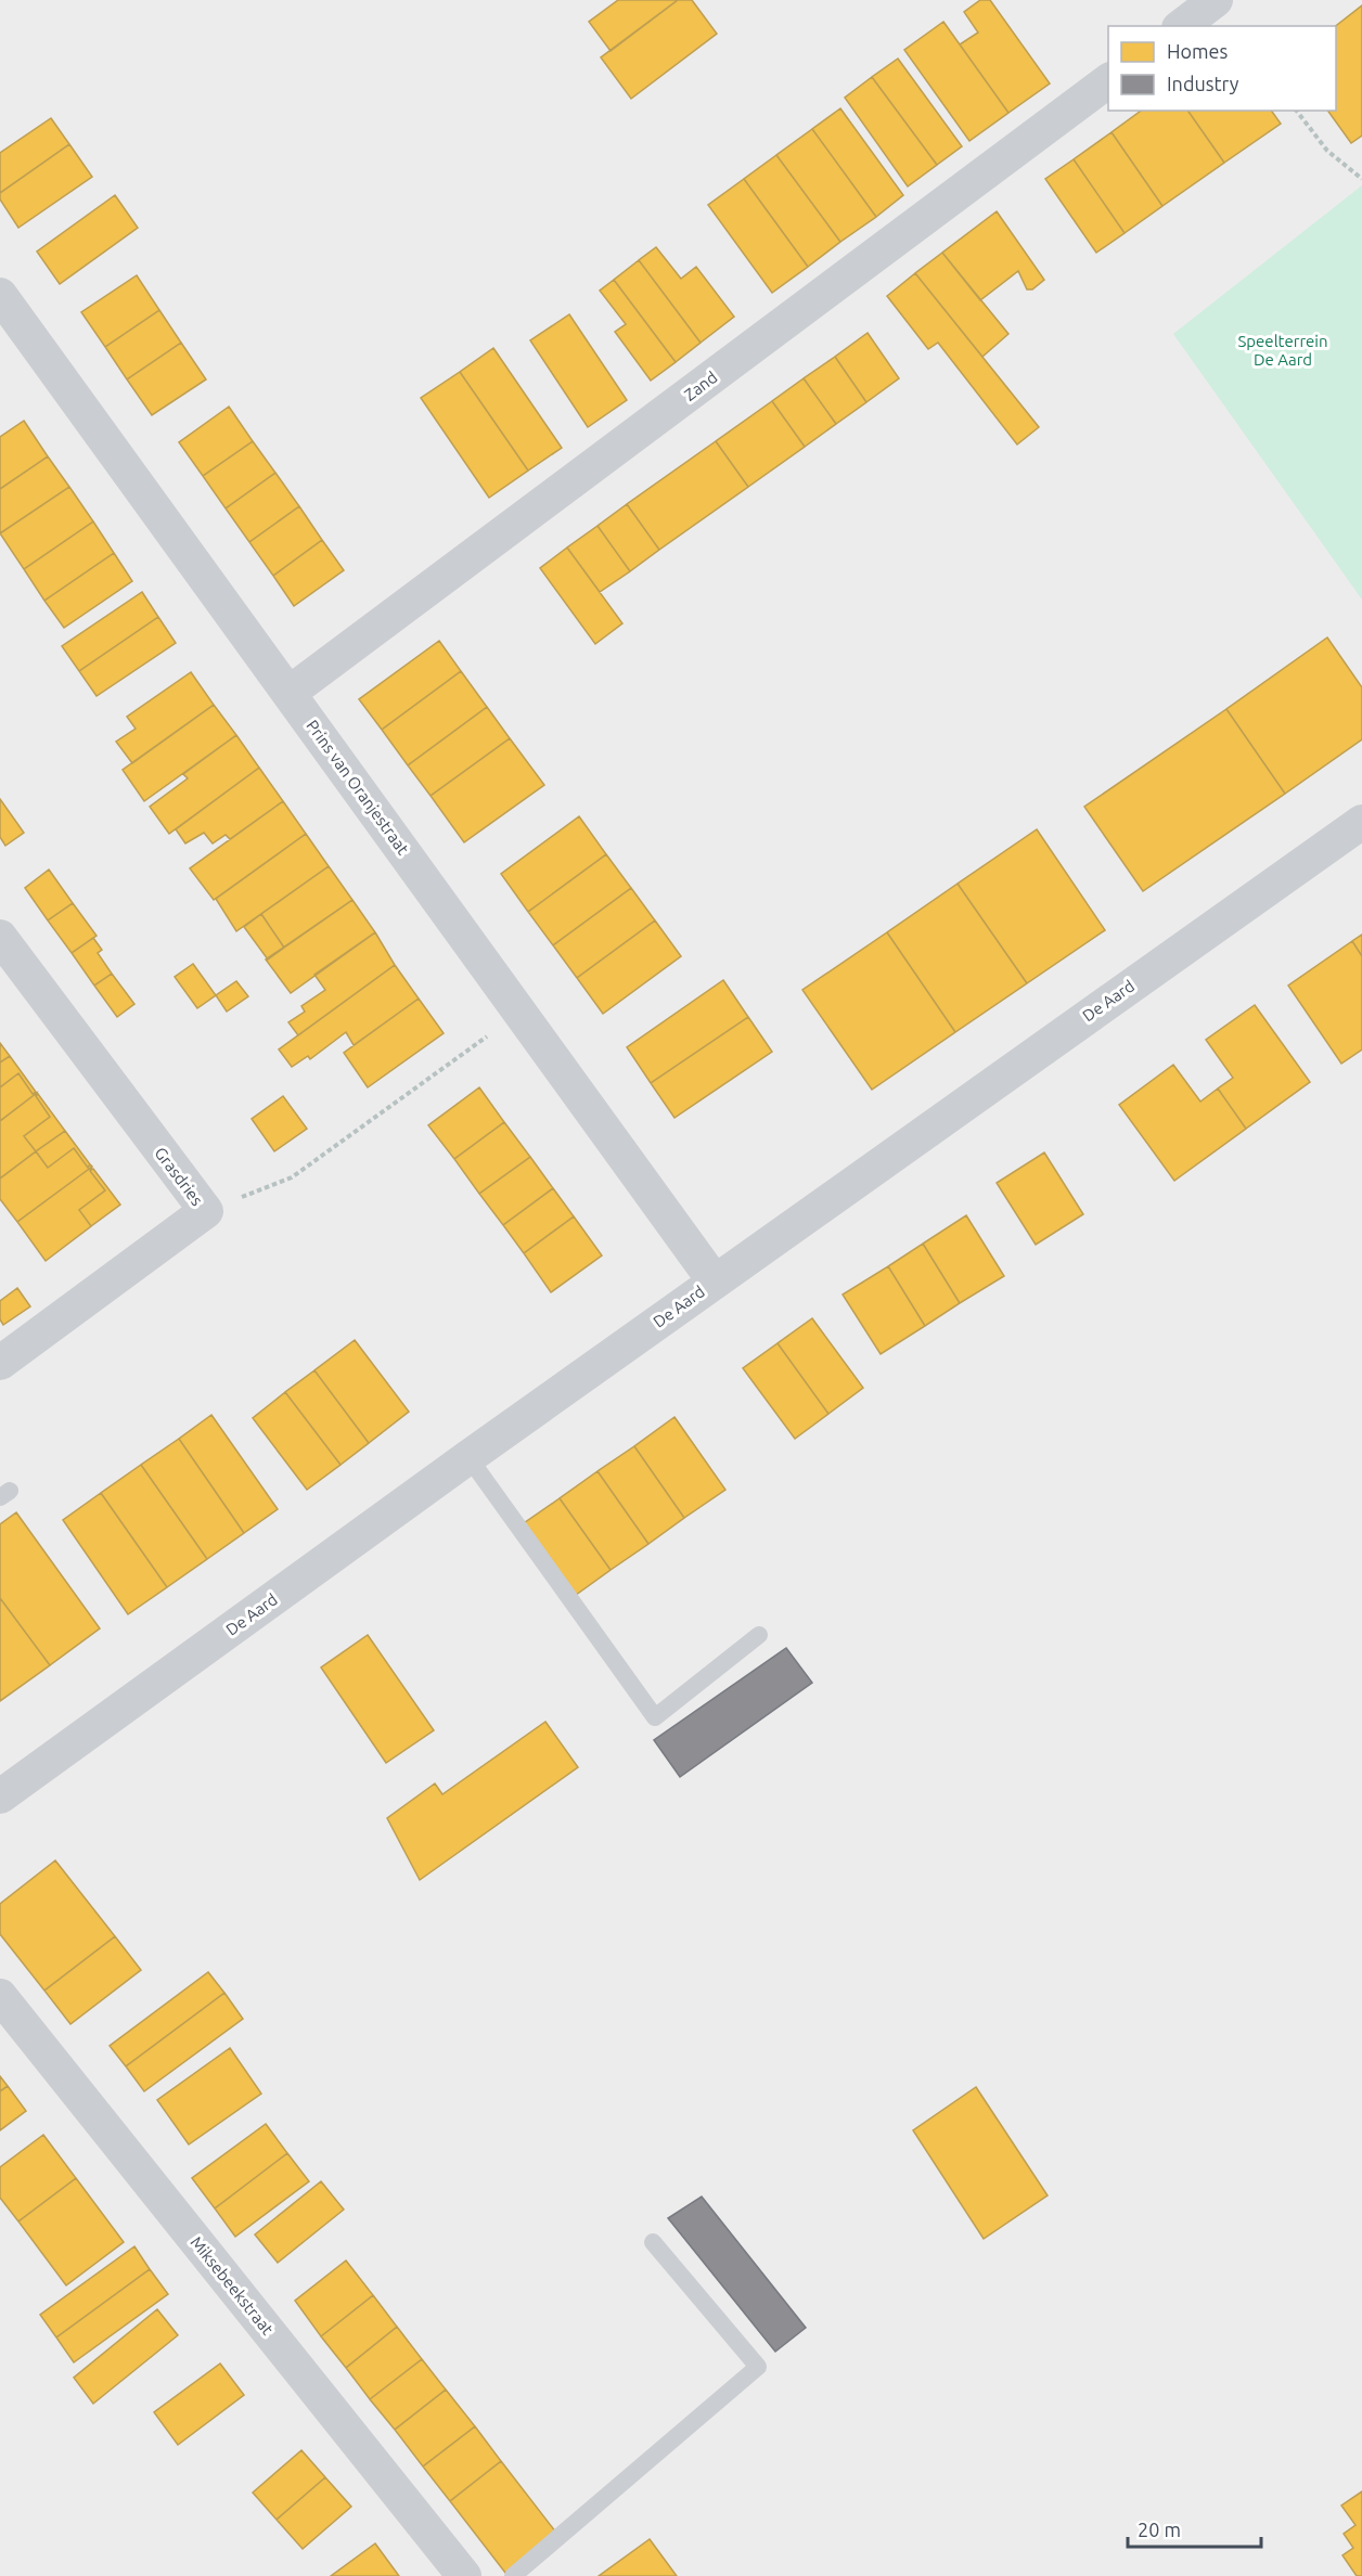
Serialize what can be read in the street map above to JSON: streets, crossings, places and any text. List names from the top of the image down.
{
  "streets": {
    "street": [
      "Zand",
      "Prins van Oranjestraat",
      "De Aard",
      "Grasdries",
      "Miksebeekstraat"
    ]
  },
  "crossings": [
    ["Zand", "Prins van Oranjestraat"],
    ["Prins van Oranjestraat", "De Aard"]
  ],
  "parks": ["Speelterrein De Aard"],
  "legend": ["Homes", "Industry"],
  "scale_bar": "20 m"
}
